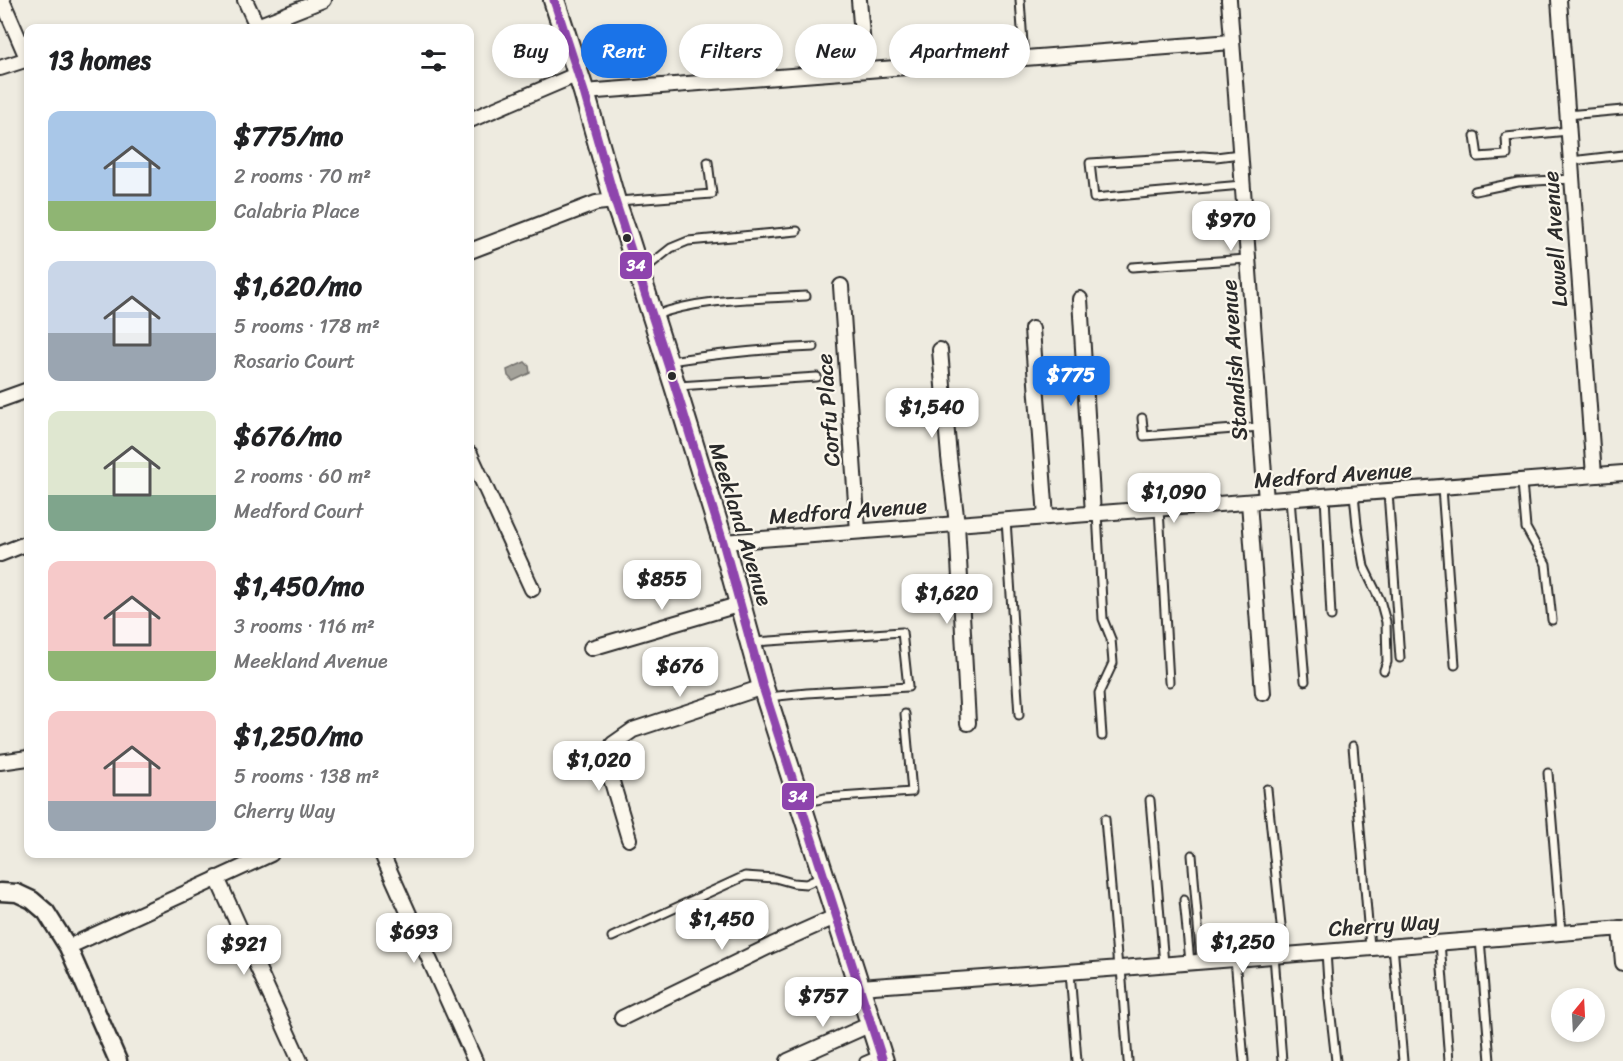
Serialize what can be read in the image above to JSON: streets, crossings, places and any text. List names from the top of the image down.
{
  "streets": {
    "main road": ["Meekland Avenue"],
    "street": [
      "Lowell Avenue",
      "Standish Avenue",
      "Corfu Place",
      "Medford Avenue",
      "Cherry Way"
    ]
  },
  "crossings": [
    ["Lowell Avenue", "Medford Avenue"],
    ["Standish Avenue", "Medford Avenue"],
    ["Corfu Place", "Medford Avenue"],
    ["Medford Avenue", "Meekland Avenue"],
    ["Meekland Avenue", "Cherry Way"]
  ],
  "lines": ["transit line 34"],
  "north": "top",
  "page": {
    "chip": [
      "Buy",
      "Rent",
      "Filters",
      "New",
      "Apartment"
    ],
    "heading": "13 homes",
    "list": [
      {
        "name": "$775/mo",
        "note": "2 rooms · 70 m² · Calabria Place"
      },
      {
        "name": "$1,620/mo",
        "note": "5 rooms · 178 m² · Rosario Court"
      },
      {
        "name": "$676/mo",
        "note": "2 rooms · 60 m² · Medford Court"
      },
      {
        "name": "$1,450/mo",
        "note": "3 rooms · 116 m² · Meekland Avenue"
      },
      {
        "name": "$1,250/mo",
        "note": "5 rooms · 138 m² · Cherry Way"
      }
    ],
    "price": [
      "$970",
      "$775",
      "$1,540",
      "$1,090",
      "$855",
      "$1,620",
      "$676",
      "$1,020",
      "$1,450",
      "$693",
      "$1,250",
      "$921",
      "$757"
    ]
  }
}
